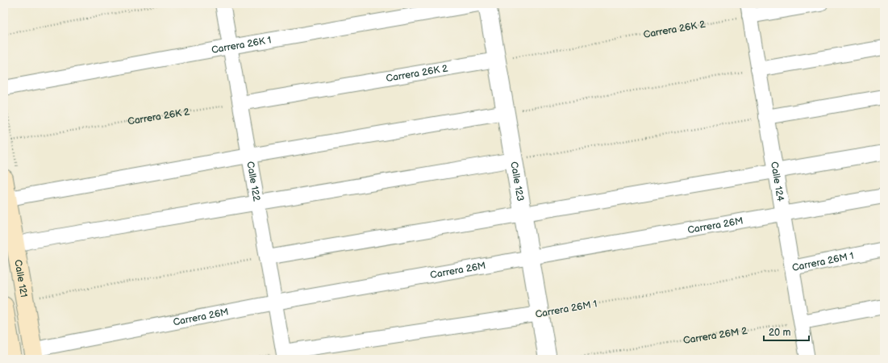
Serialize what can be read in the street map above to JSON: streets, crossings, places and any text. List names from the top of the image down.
{
  "streets": {
    "main road": ["Calle 121"],
    "street": [
      "Carrera 26K 2",
      "Carrera 26K 1",
      "Calle 122",
      "Calle 123",
      "Calle 124",
      "Carrera 26M",
      "Carrera 26M 1"
    ],
    "path": ["Carrera 26M 2"]
  },
  "crossings": [
    ["Carrera 26K 2", "Calle 122"],
    ["Carrera 26K 2", "Calle 123"],
    ["Carrera 26K 2", "Calle 124"],
    ["Carrera 26K 1", "Calle 122"],
    ["Calle 122", "Carrera 26M"],
    ["Calle 122", "Carrera 26M 1"],
    ["Calle 123", "Carrera 26M"],
    ["Calle 123", "Carrera 26M 1"],
    ["Calle 124", "Carrera 26M"],
    ["Calle 124", "Carrera 26M 1"],
    ["Calle 124", "Carrera 26M 2"],
    ["Carrera 26M", "Calle 121"]
  ],
  "scale_bar": "20 m"
}
